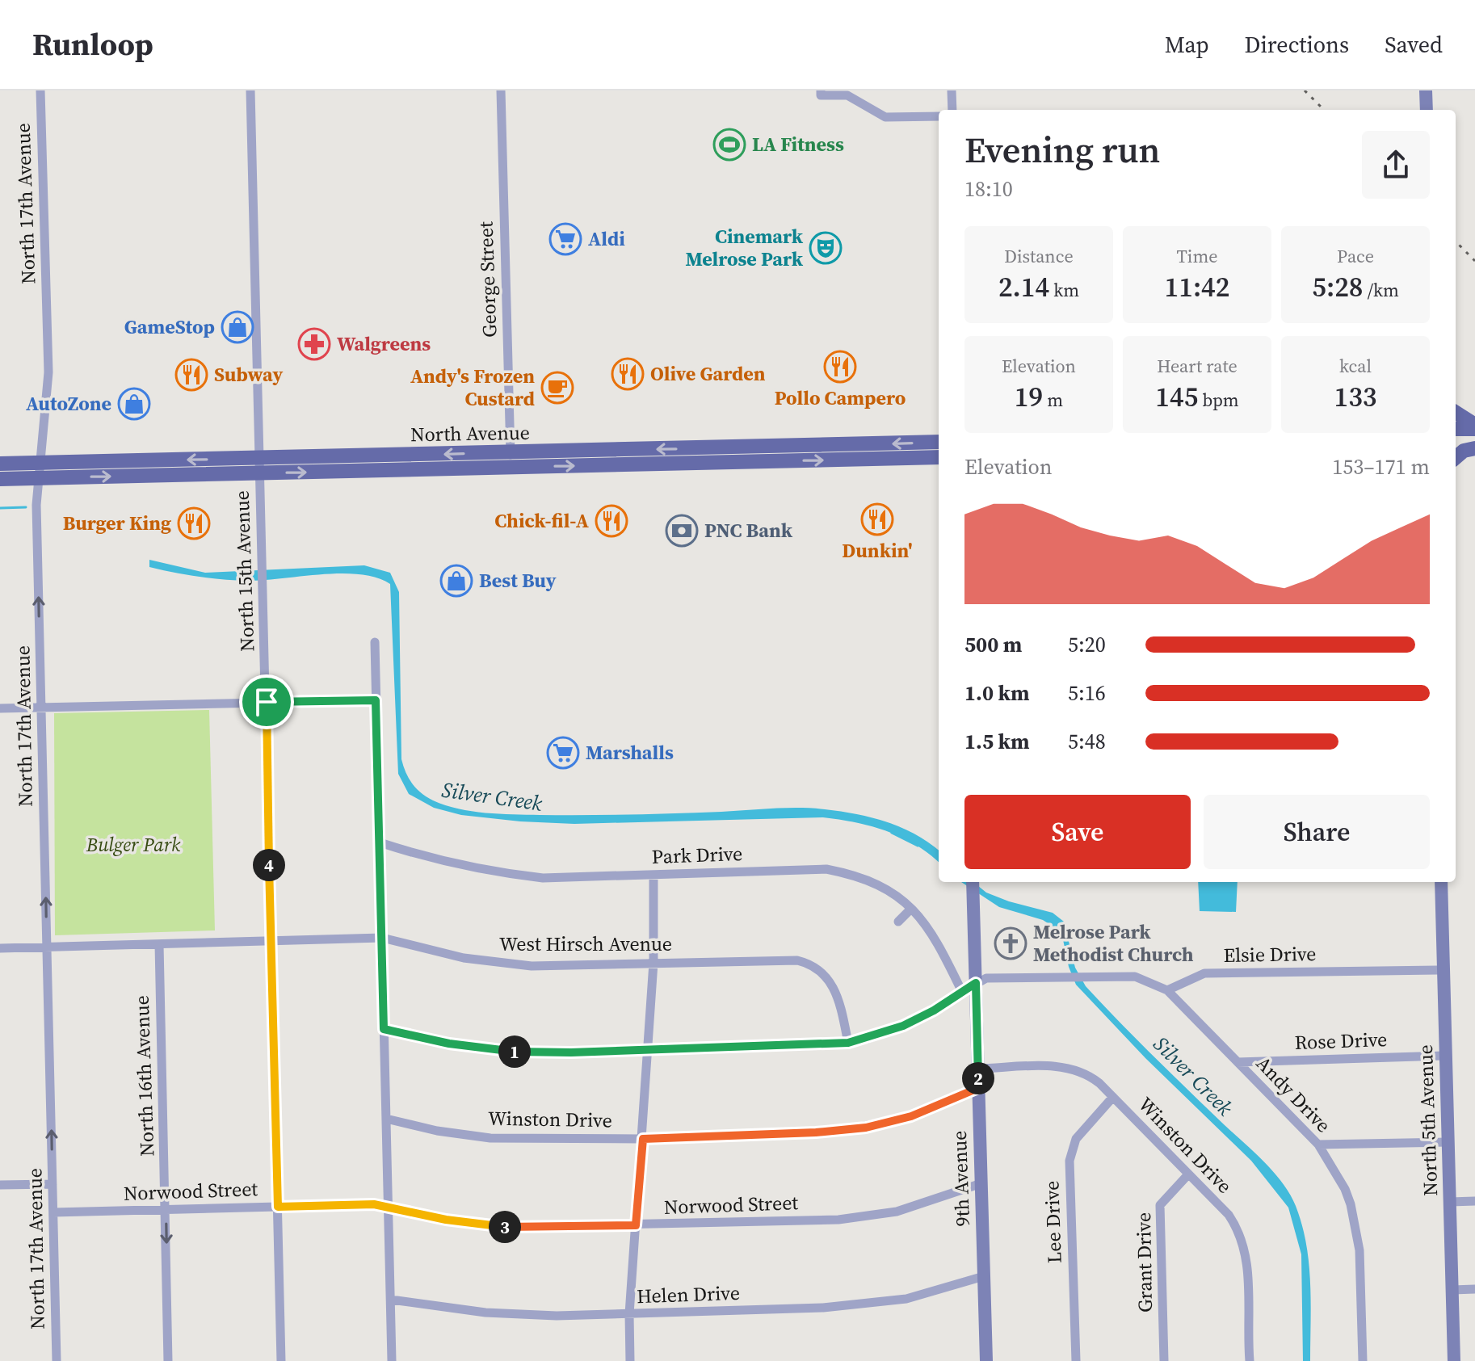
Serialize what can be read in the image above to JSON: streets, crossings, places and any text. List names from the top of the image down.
{
  "streets": {
    "main road": ["North Avenue"],
    "street": [
      "North 17th Avenue",
      "George Street",
      "North 15th Avenue",
      "Park Drive",
      "West Hirsch Avenue",
      "Elsie Drive",
      "Rose Drive",
      "North 16th Avenue",
      "Andy Drive",
      "Winston Drive",
      "North 5th Avenue",
      "9th Avenue",
      "Norwood Street",
      "Lee Drive",
      "Grant Drive",
      "Helen Drive"
    ]
  },
  "crossings": [
    ["North 17th Avenue", "North Avenue"],
    ["North 17th Avenue", "West Hirsch Avenue"],
    ["North 17th Avenue", "Norwood Street"],
    ["George Street", "North Avenue"],
    ["North Avenue", "North 15th Avenue"],
    ["North 15th Avenue", "West Hirsch Avenue"],
    ["North 15th Avenue", "Norwood Street"],
    ["West Hirsch Avenue", "North 16th Avenue"],
    ["Elsie Drive", "Andy Drive"],
    ["Elsie Drive", "North 5th Avenue"],
    ["Rose Drive", "Andy Drive"],
    ["Rose Drive", "North 5th Avenue"],
    ["North 16th Avenue", "Norwood Street"],
    ["Winston Drive", "9th Avenue"],
    ["Winston Drive", "Lee Drive"],
    ["Winston Drive", "Grant Drive"],
    ["9th Avenue", "Norwood Street"],
    ["9th Avenue", "Helen Drive"]
  ],
  "one_way": ["North 17th Avenue", "North 16th Avenue"],
  "water": ["Silver Creek"],
  "parks": ["Bulger Park"],
  "places": {
    "sports": ["LA Fitness"],
    "supermarket": ["Aldi", "Marshalls"],
    "theatre": ["Cinemark Melrose Park"],
    "shop": ["GameStop", "AutoZone", "Best Buy"],
    "pharmacy": ["Walgreens"],
    "restaurant": [
      "Pollo Campero",
      "Olive Garden",
      "Subway",
      "Dunkin'",
      "Chick-fil-A",
      "Burger King"
    ],
    "cafe": ["Andy's Frozen Custard"],
    "bank": ["PNC Bank"],
    "church": ["Melrose Park Methodist Church"]
  },
  "page": {
    "header": "Runloop",
    "nav": ["Map", "Directions", "Saved"],
    "heading": ["Evening run", "18:10"],
    "stats": [
      ["Distance", "2.14 km"],
      ["Time", "11:42"],
      ["Pace", "5:28 /km"],
      ["Elevation", "19 m"],
      ["Heart rate", "145 bpm"],
      ["kcal", "133"]
    ],
    "chart": ["Elevation", "153–171 m"],
    "list": [
      {
        "name": "500 m",
        "note": "5:20"
      },
      {
        "name": "1.0 km",
        "note": "5:16"
      },
      {
        "name": "1.5 km",
        "note": "5:48"
      }
    ],
    "buttons": ["Save", "Share"],
    "pins": [
      "4",
      "1",
      "2",
      "3"
    ]
  }
}
